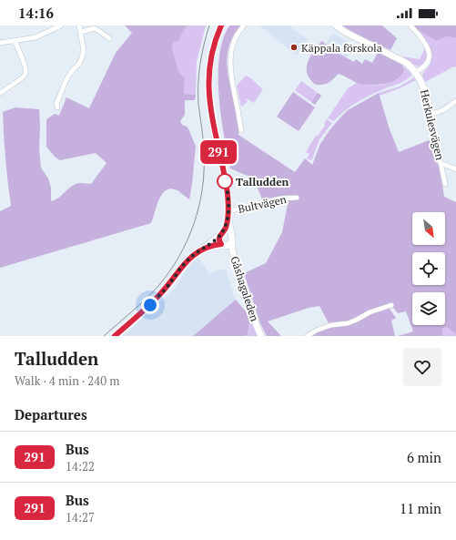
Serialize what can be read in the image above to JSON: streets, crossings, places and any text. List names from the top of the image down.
{
  "streets": {
    "main road": ["Herkulesvägen", "Gåshagaleden"],
    "street": ["Bultvägen"]
  },
  "crossings": [
    ["Bultvägen", "Gåshagaleden"]
  ],
  "places": ["Käppala förskola", "Talludden"],
  "lines": ["bus line 291"],
  "north": "bottom right",
  "page": {
    "status": "14:16",
    "on_map": "291",
    "heading": [
      ["Talludden", "Walk · 4 min · 240 m"],
      "Departures"
    ],
    "list": [
      {
        "mark": "291",
        "name": "Bus",
        "note": "14:22",
        "value": "6 min"
      },
      {
        "mark": "291",
        "name": "Bus",
        "note": "14:27",
        "value": "11 min"
      }
    ]
  }
}
